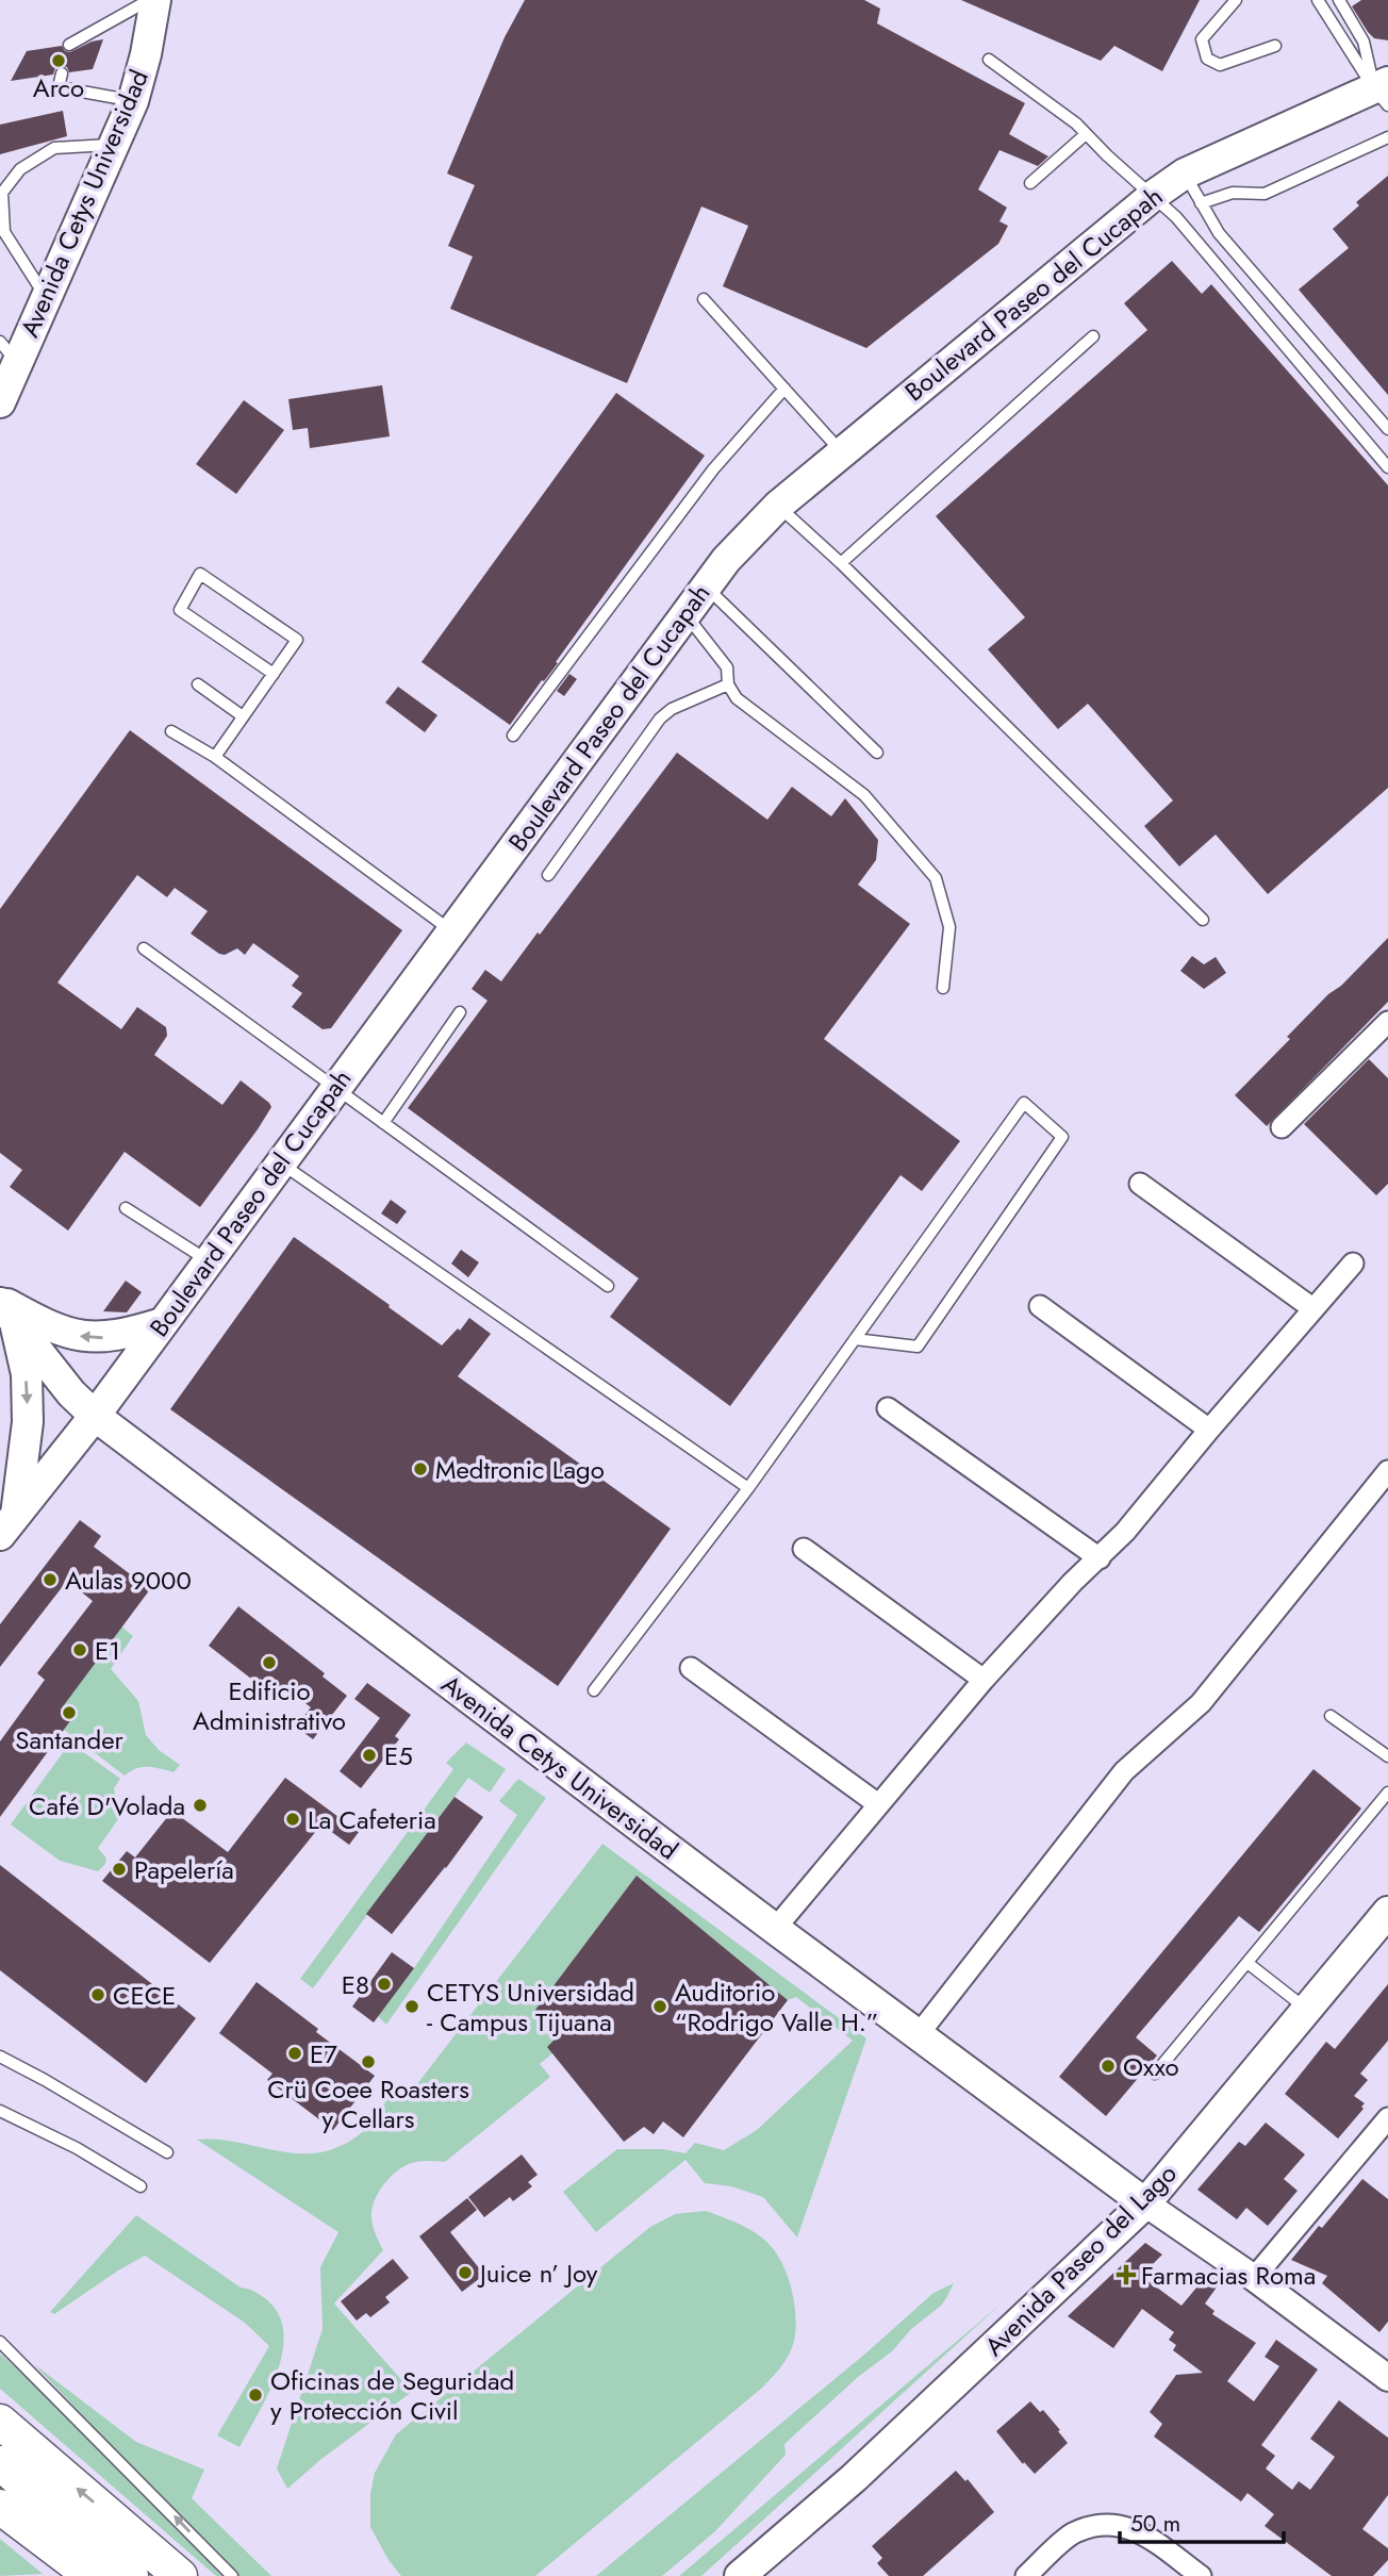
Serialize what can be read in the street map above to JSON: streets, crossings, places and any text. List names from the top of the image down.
{
  "streets": {
    "main road": ["Avenida Cetys Universidad", "Boulevard Paseo del Cucapah", "Avenida Paseo del Lago"]
  },
  "crossings": [
    ["Avenida Cetys Universidad", "Boulevard Paseo del Cucapah"],
    ["Avenida Cetys Universidad", "Avenida Paseo del Lago"]
  ],
  "places": {
    "other": [
      "Arco",
      "Medtronic Lago",
      "Aulas 9000",
      "E1",
      "Edificio Administrativo",
      "Santander",
      "E5",
      "Café D'Volada",
      "La Cafeteria",
      "Papelería",
      "E8",
      "CECE",
      "CETYS Universidad - Campus Tijuana",
      "Auditorio “Rodrigo Valle H.”",
      "E7",
      "Crü Coee Roasters y Cellars",
      "Oxxo",
      "Juice n’ Joy",
      "Oficinas de Seguridad y Protección Civil"
    ],
    "health": ["Farmacias Roma"]
  },
  "scale_bar": "50 m"
}
